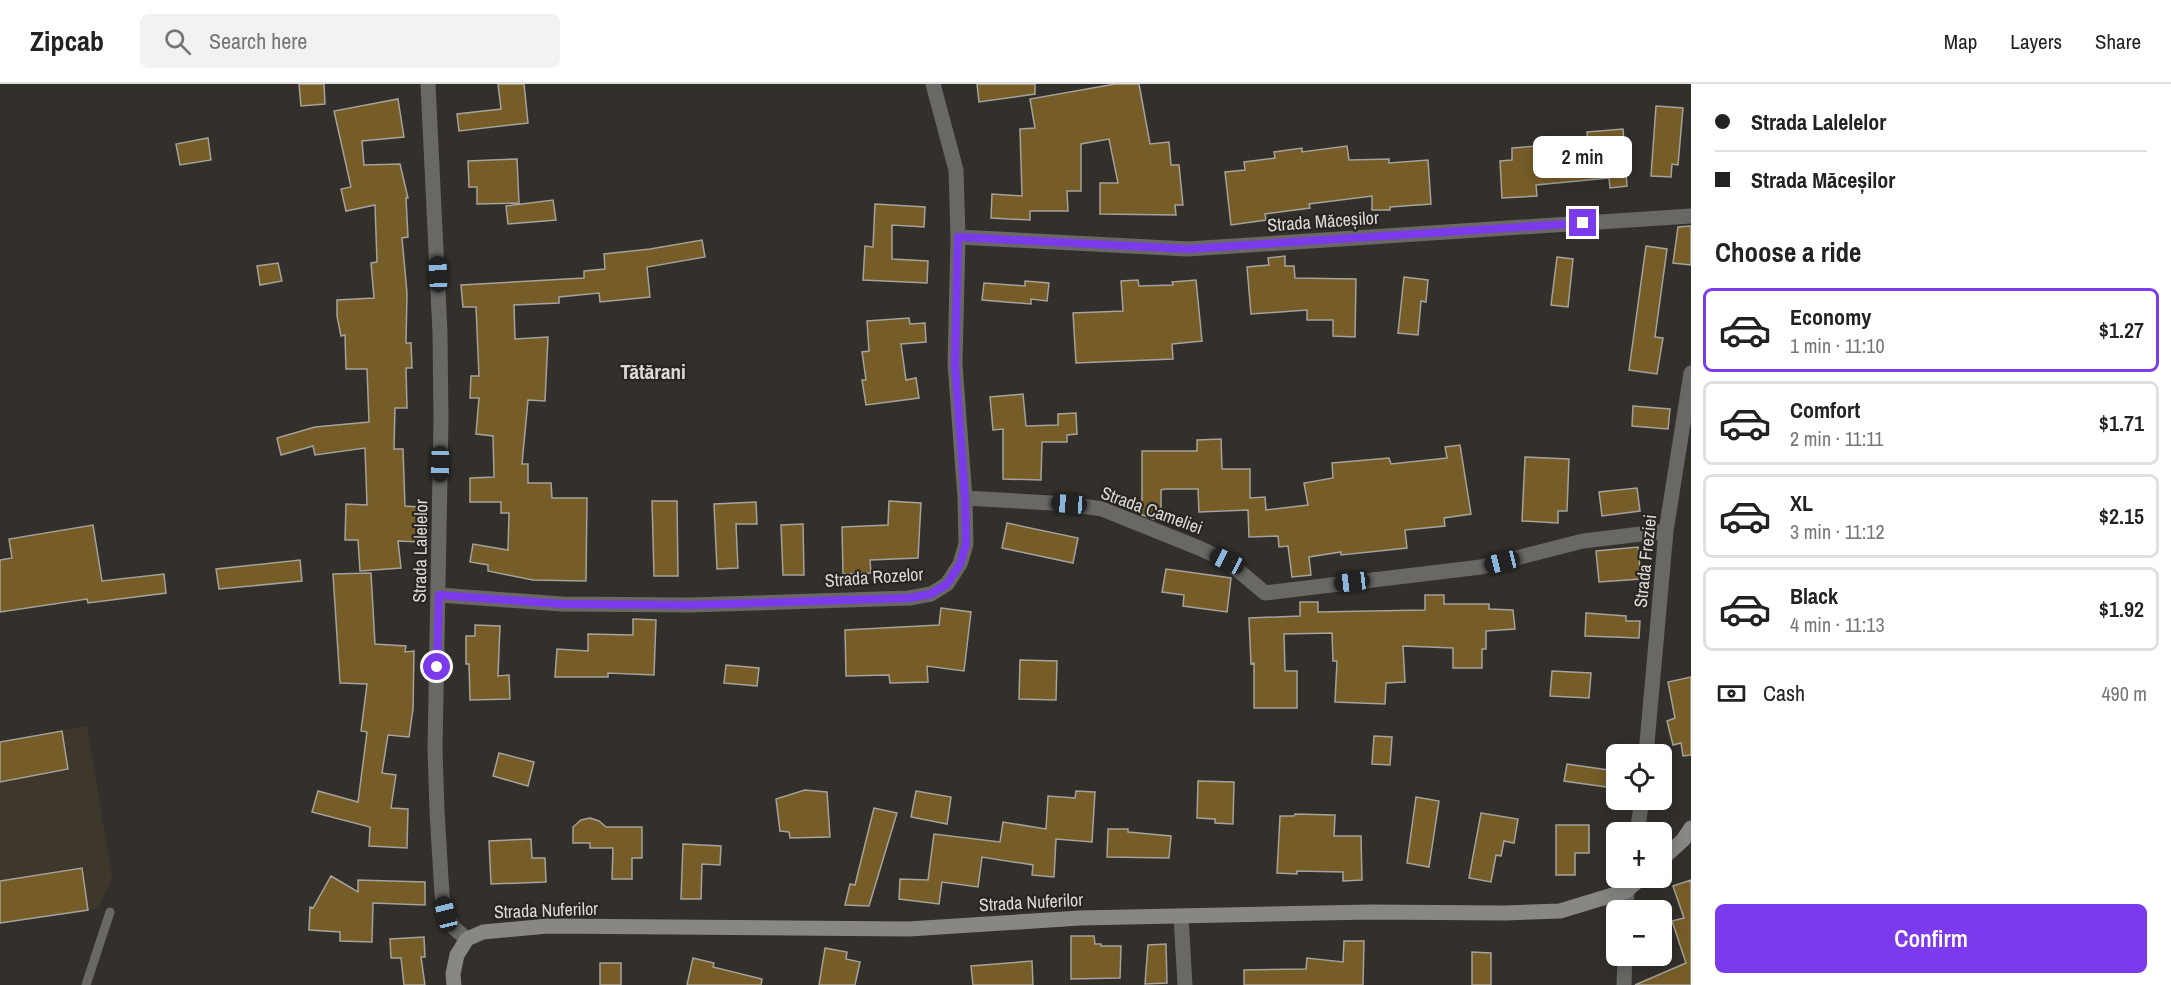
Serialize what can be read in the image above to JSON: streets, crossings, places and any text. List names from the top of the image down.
{
  "streets": {
    "main road": ["Strada Nuferilor"],
    "street": [
      "Strada Măceșilor",
      "Strada Cameliei",
      "Strada Lalelelor",
      "Strada Freziei",
      "Strada Rozelor"
    ]
  },
  "crossings": [
    ["Strada Măceșilor", "Strada Rozelor"],
    ["Strada Cameliei", "Strada Freziei"],
    ["Strada Cameliei", "Strada Rozelor"],
    ["Strada Lalelelor", "Strada Rozelor"],
    ["Strada Lalelelor", "Strada Nuferilor"]
  ],
  "districts": ["Tătărani"],
  "page": {
    "header": "Zipcab",
    "search": "Search here",
    "nav": ["Map", "Layers", "Share"],
    "banner": ["Strada Lalelelor", "Strada Măceșilor"],
    "bubble": "2 min",
    "heading": "Choose a ride",
    "list": [
      {
        "name": "Economy",
        "note": "1 min · 11:10",
        "value": "$1.27"
      },
      {
        "name": "Comfort",
        "note": "2 min · 11:11",
        "value": "$1.71"
      },
      {
        "name": "XL",
        "note": "3 min · 11:12",
        "value": "$2.15"
      },
      {
        "name": "Black",
        "note": "4 min · 11:13",
        "value": "$1.92"
      }
    ],
    "pay": ["Cash", "490 m"],
    "map_buttons": ["+", "−"],
    "buttons": "Confirm"
  }
}
